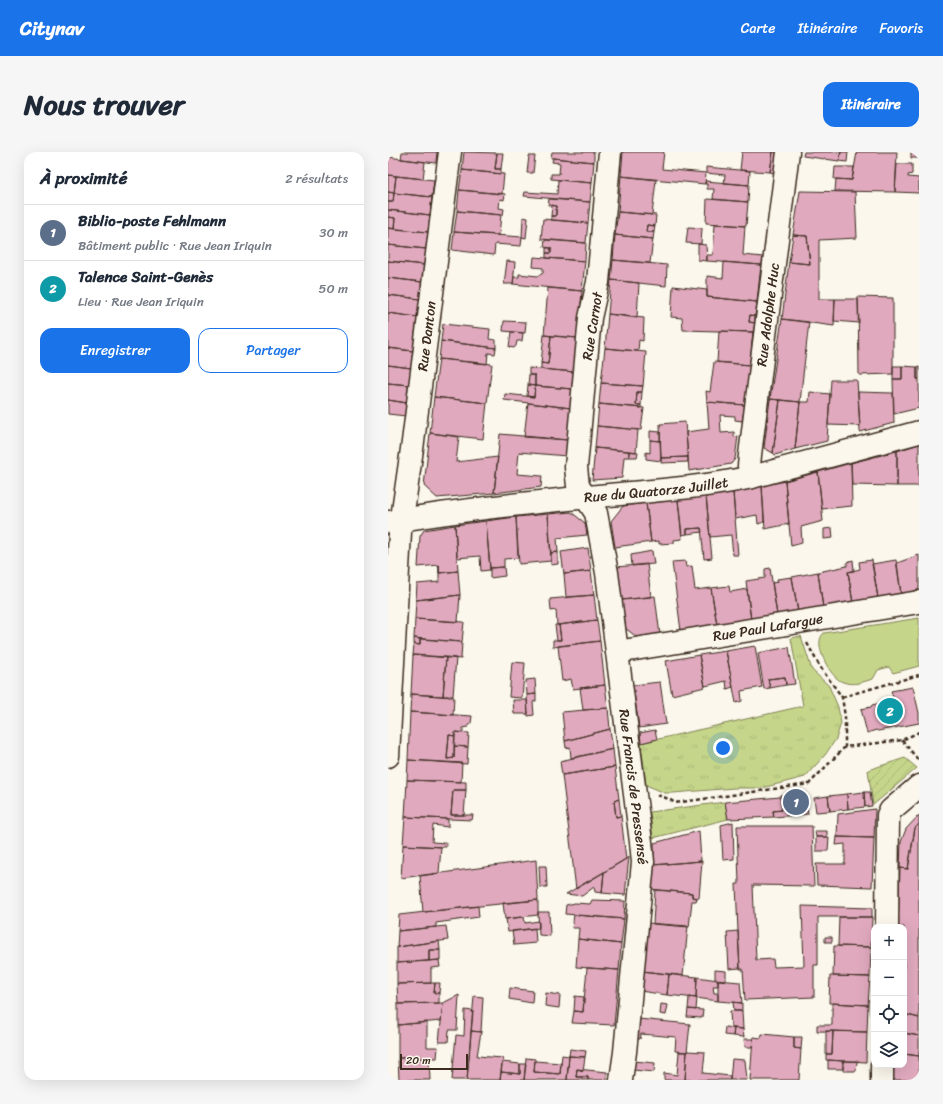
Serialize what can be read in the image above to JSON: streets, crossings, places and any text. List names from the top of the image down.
{
  "streets": {
    "street": [
      "Rue Adolphe Huc",
      "Rue Carnot",
      "Rue Danton",
      "Rue du Quatorze Juillet",
      "Rue Paul Lafargue",
      "Rue Francis de Pressensé"
    ]
  },
  "crossings": [
    ["Rue Adolphe Huc", "Rue du Quatorze Juillet"],
    ["Rue Carnot", "Rue du Quatorze Juillet"],
    ["Rue Carnot", "Rue Francis de Pressensé"],
    ["Rue Danton", "Rue du Quatorze Juillet"],
    ["Rue du Quatorze Juillet", "Rue Francis de Pressensé"],
    ["Rue Paul Lafargue", "Rue Francis de Pressensé"]
  ],
  "scale_bar": "20 m",
  "page": {
    "header": "Citynav",
    "nav": ["Carte", "Itinéraire", "Favoris"],
    "title": "Nous trouver",
    "buttons": [
      "Itinéraire",
      ["Enregistrer", "Partager"]
    ],
    "heading": ["À proximité", "2 résultats"],
    "list": [
      {
        "mark": "1",
        "name": "Biblio-poste Fehlmann",
        "note": "Bâtiment public · Rue Jean Iriquin",
        "value": "30 m"
      },
      {
        "mark": "2",
        "name": "Talence Saint-Genès",
        "note": "Lieu · Rue Jean Iriquin",
        "value": "50 m"
      }
    ],
    "pins": ["2", "1"],
    "map_buttons": ["+", "−"],
    "scale": "20 m"
  }
}
